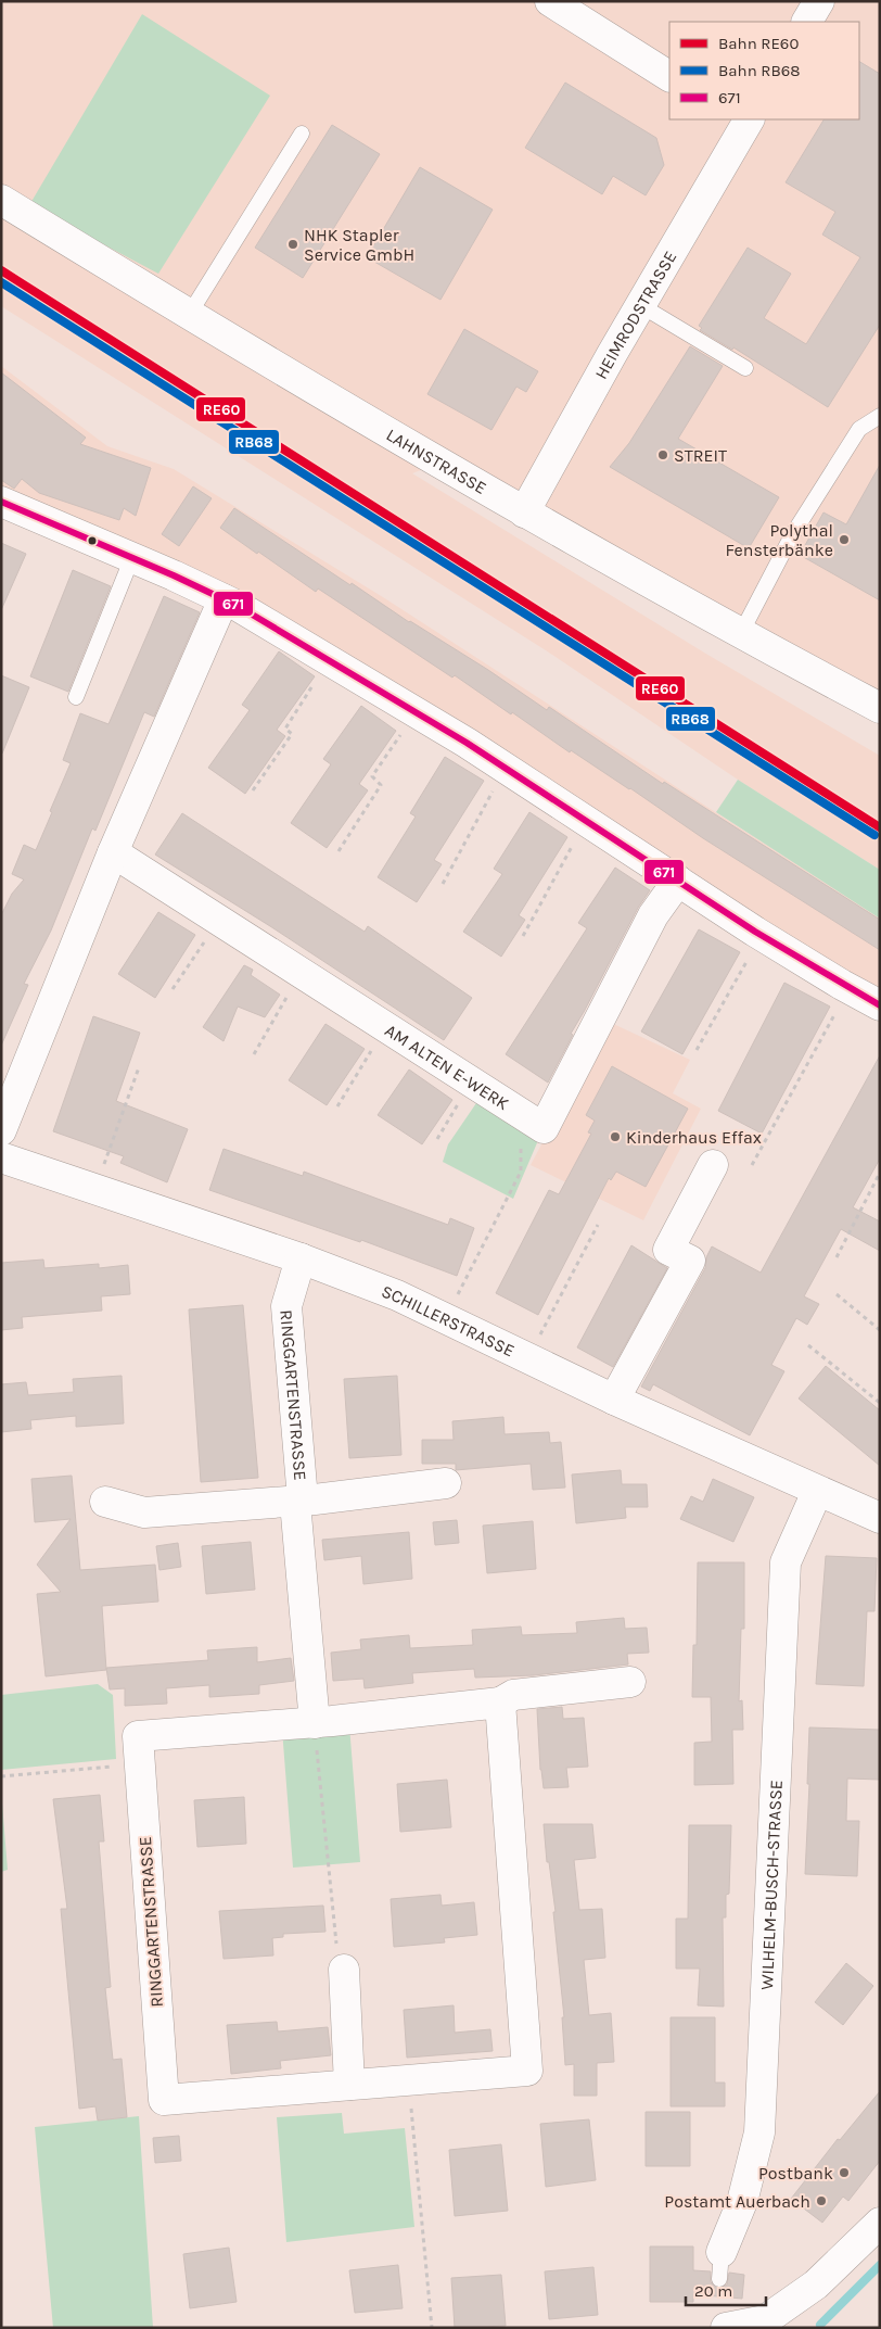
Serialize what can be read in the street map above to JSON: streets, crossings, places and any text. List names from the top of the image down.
{
  "streets": {
    "street": [
      "HEIMRODSTRASSE",
      "LAHNSTRASSE",
      "AM ALTEN E-WERK",
      "SCHILLERSTRASSE",
      "RINGGARTENSTRASSE",
      "WILHELM-BUSCH-STRASSE"
    ]
  },
  "crossings": [
    ["HEIMRODSTRASSE", "LAHNSTRASSE"],
    ["SCHILLERSTRASSE", "RINGGARTENSTRASSE"],
    ["SCHILLERSTRASSE", "WILHELM-BUSCH-STRASSE"]
  ],
  "places": [
    "NHK Stapler Service GmbH",
    "STREIT",
    "Polythal Fensterbänke",
    "Kinderhaus Effax",
    "Postbank",
    "Postamt Auerbach"
  ],
  "lines": ["rail line RE60", "rail line RB68", "transit line 671"],
  "legend": ["Bahn RE60", "Bahn RB68", "671"],
  "scale_bar": "20 m"
}
